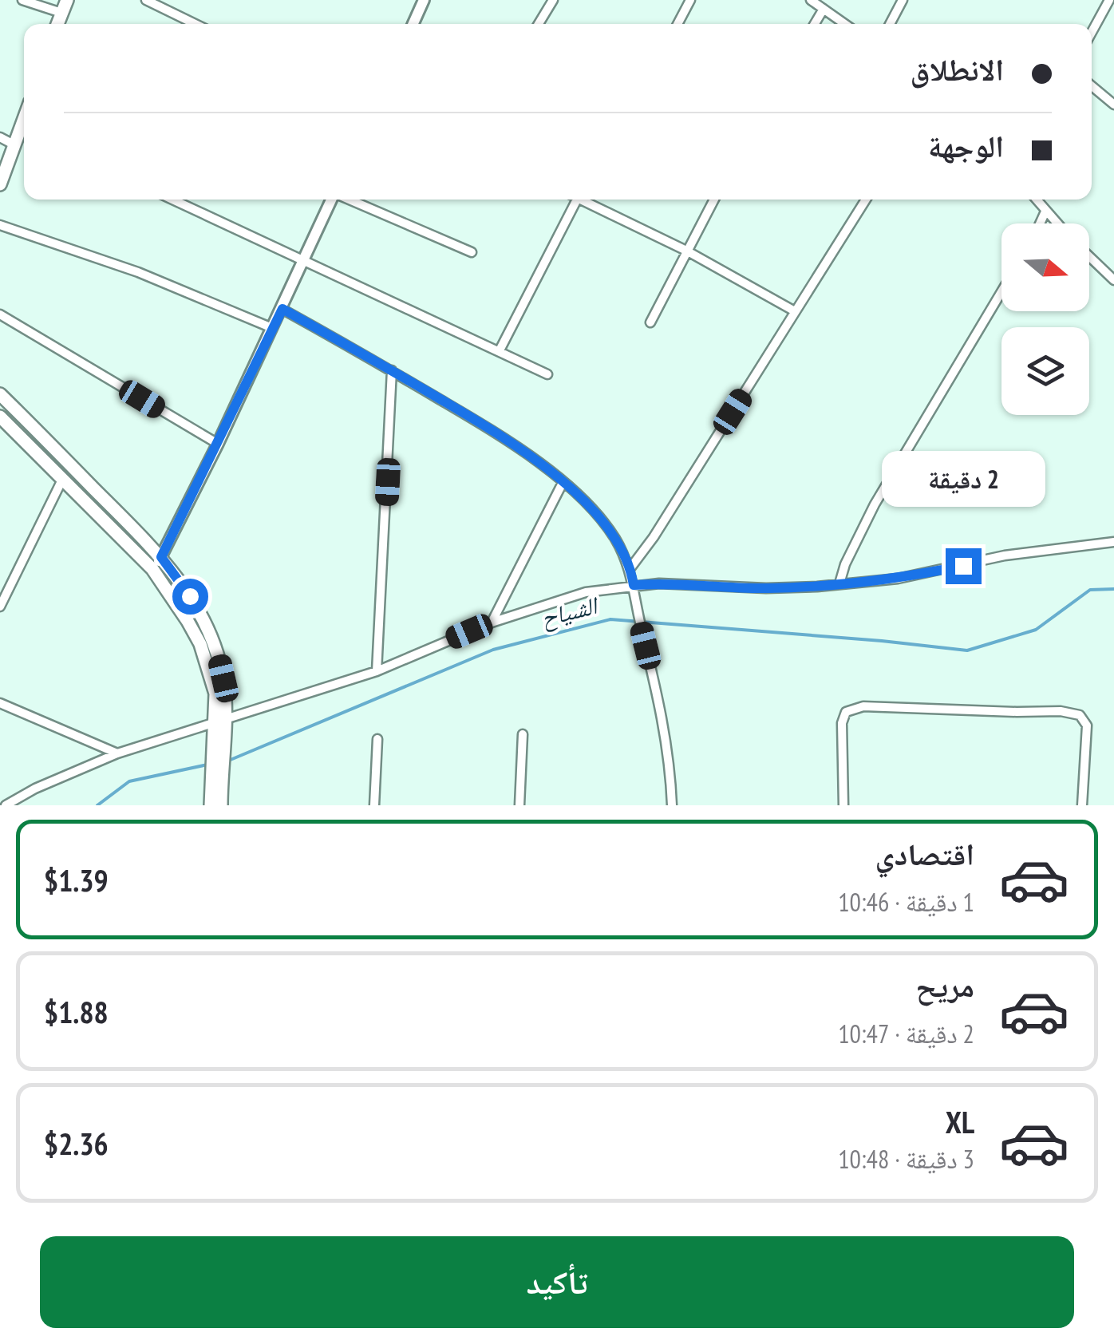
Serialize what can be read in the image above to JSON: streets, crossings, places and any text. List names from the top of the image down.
{
  "water": ["الشياح"],
  "north": "right",
  "page": {
    "banner": ["الانطلاق", "الوجهة"],
    "bubble": "2 دقيقة",
    "list": [
      {
        "name": "اقتصادي",
        "note": "1 دقيقة · 10:46",
        "value": "$1.39"
      },
      {
        "name": "مريح",
        "note": "2 دقيقة · 10:47",
        "value": "$1.88"
      },
      {
        "name": "XL",
        "note": "3 دقيقة · 10:48",
        "value": "$2.36"
      }
    ],
    "buttons": "تأكيد"
  }
}
